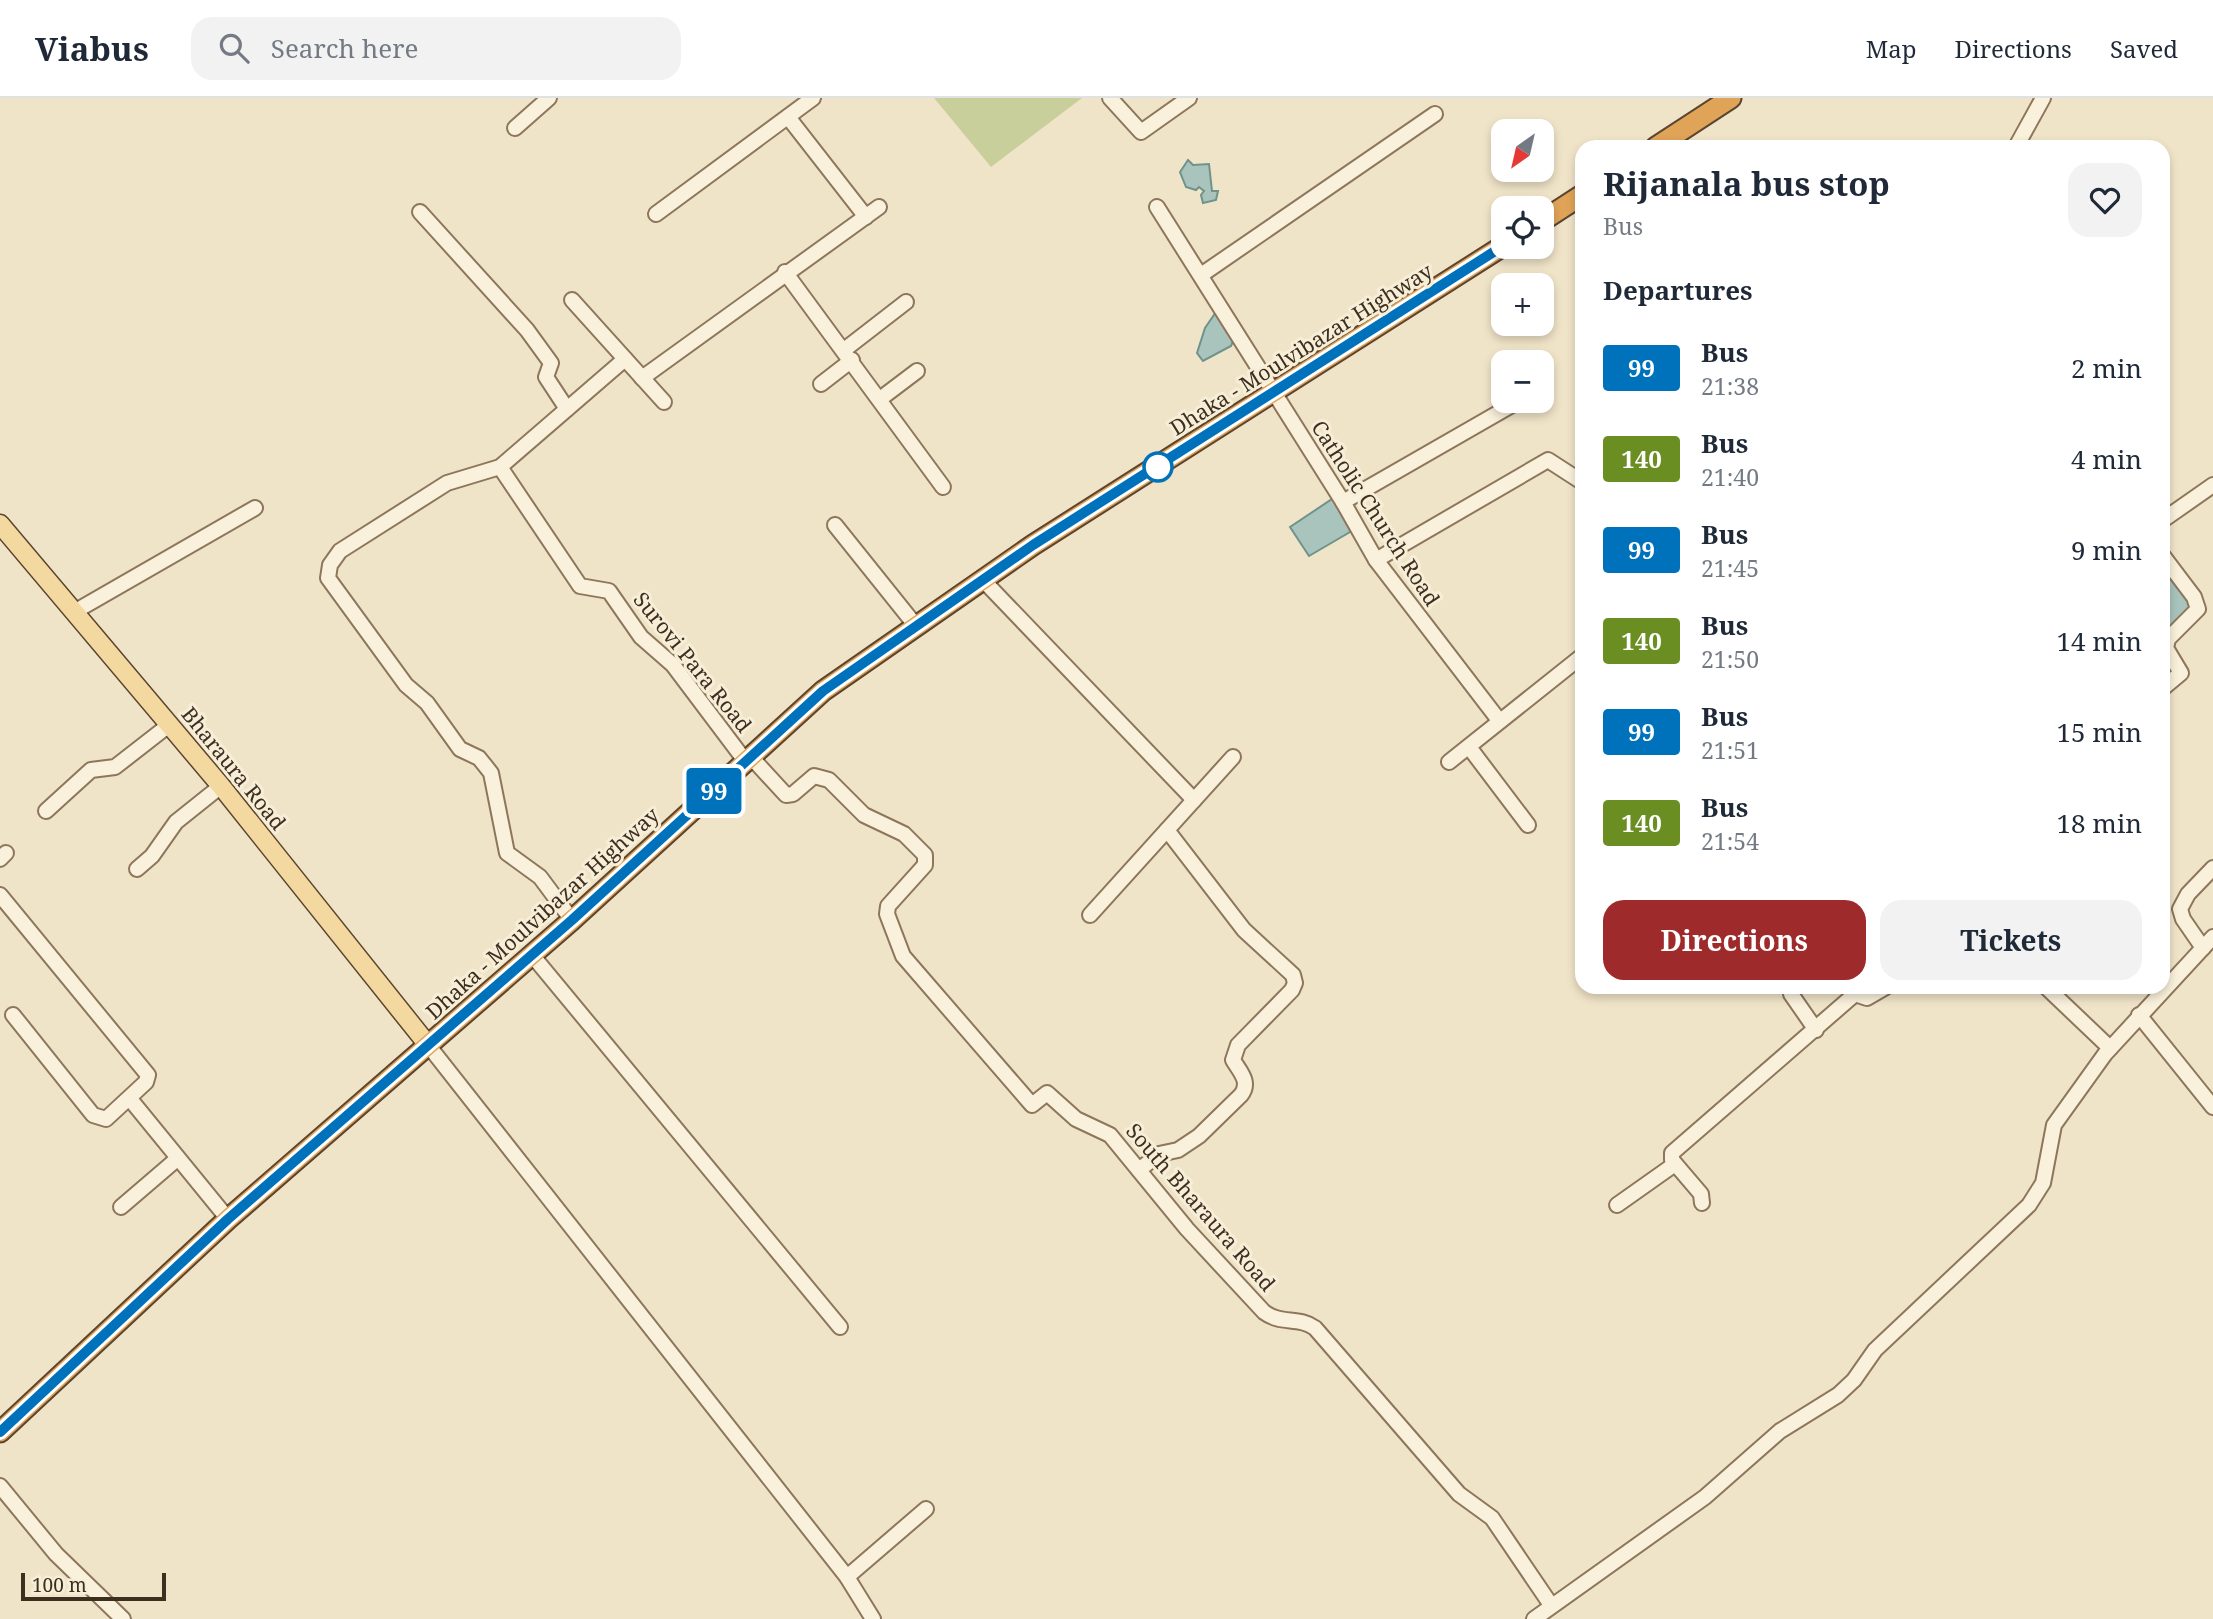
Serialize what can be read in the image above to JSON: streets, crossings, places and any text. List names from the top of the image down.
{
  "streets": {
    "highway": ["Dhaka - Moulvibazar Highway"],
    "main road": ["Bharaura Road"],
    "street": ["Catholic Church Road", "Surovi Para Road", "South Bharaura Road"]
  },
  "crossings": [
    ["Dhaka - Moulvibazar Highway", "Catholic Church Road"],
    ["Dhaka - Moulvibazar Highway", "Surovi Para Road"],
    ["Dhaka - Moulvibazar Highway", "Bharaura Road"],
    ["Dhaka - Moulvibazar Highway", "South Bharaura Road"],
    ["Surovi Para Road", "South Bharaura Road"]
  ],
  "lines": ["bus line 99"],
  "scale_bar": "100 m",
  "north": "bottom left",
  "page": {
    "header": "Viabus",
    "search": "Search here",
    "nav": ["Map", "Directions", "Saved"],
    "on_map": "99",
    "map_buttons": ["+", "−"],
    "heading": [
      ["Rijanala bus stop", "Bus"],
      "Departures"
    ],
    "list": [
      {
        "mark": "99",
        "name": "Bus",
        "note": "21:38",
        "value": "2 min"
      },
      {
        "mark": "140",
        "name": "Bus",
        "note": "21:40",
        "value": "4 min"
      },
      {
        "mark": "99",
        "name": "Bus",
        "note": "21:45",
        "value": "9 min"
      },
      {
        "mark": "140",
        "name": "Bus",
        "note": "21:50",
        "value": "14 min"
      },
      {
        "mark": "99",
        "name": "Bus",
        "note": "21:51",
        "value": "15 min"
      },
      {
        "mark": "140",
        "name": "Bus",
        "note": "21:54",
        "value": "18 min"
      }
    ],
    "buttons": ["Directions", "Tickets"],
    "scale": "100 m"
  }
}
